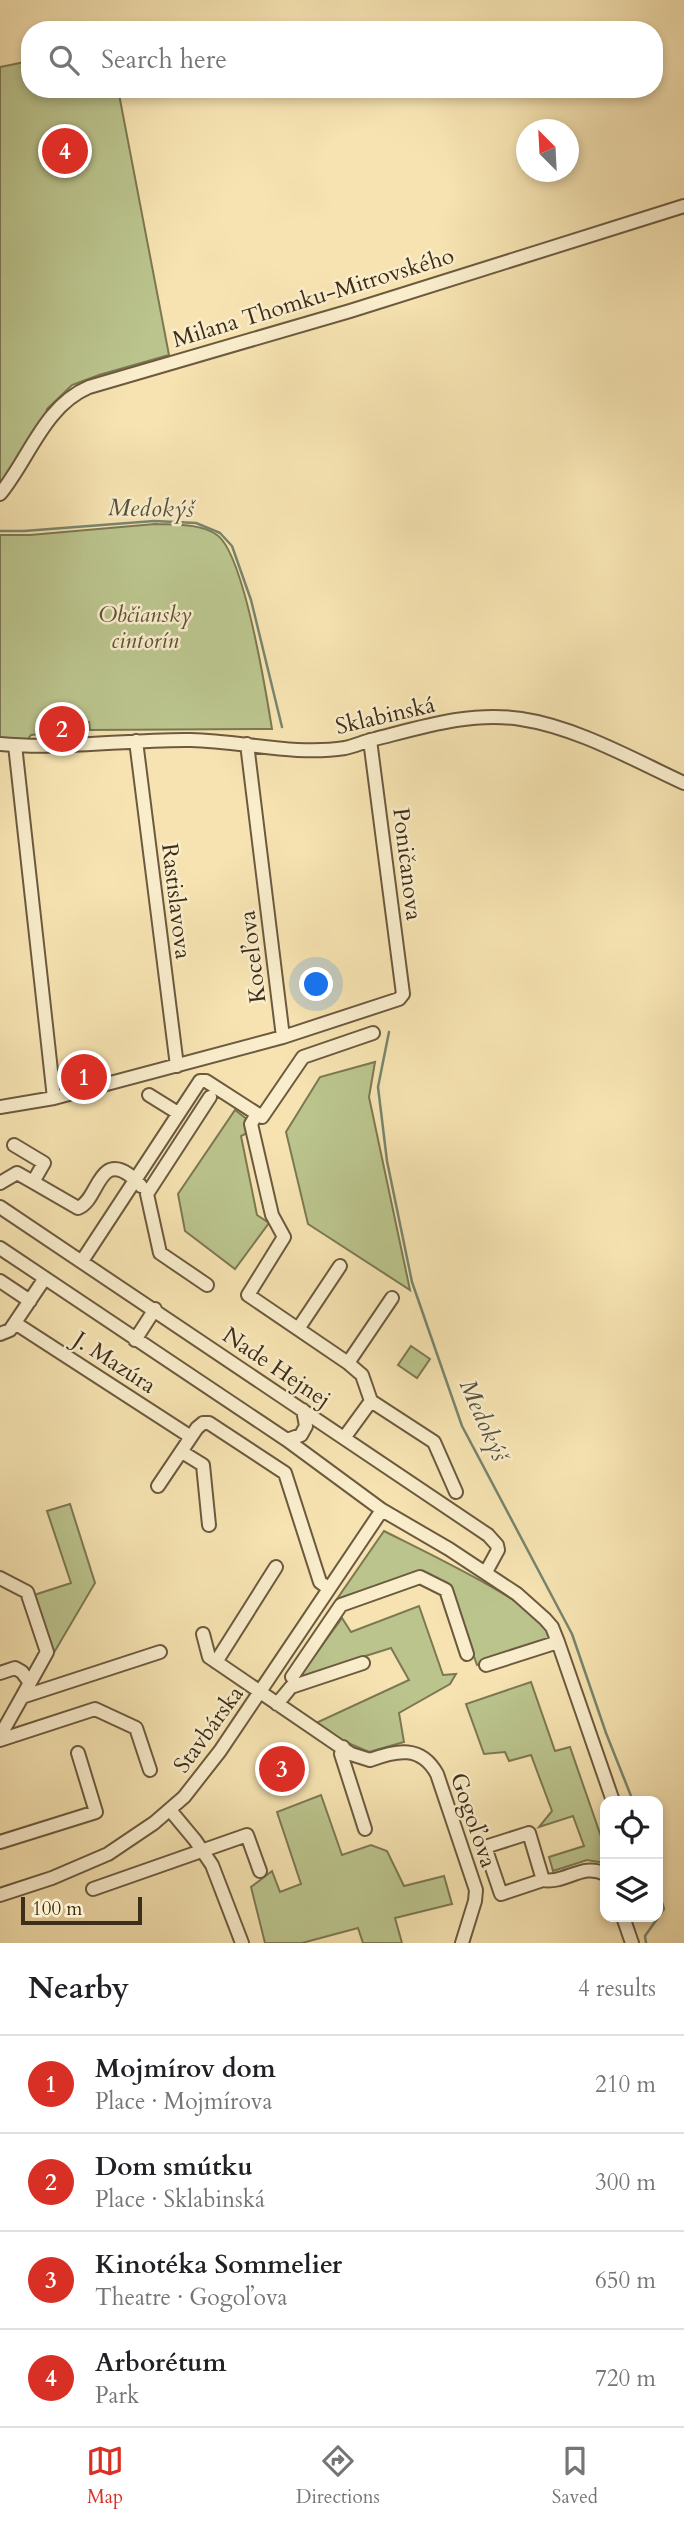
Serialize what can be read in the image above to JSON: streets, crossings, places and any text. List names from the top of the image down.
{
  "streets": {
    "street": [
      "Milana Thomku-Mitrovského",
      "Sklabinská",
      "Poničanova",
      "Rastislavova",
      "Koceľova",
      "J. Mazúra",
      "Nade Hejnej",
      "Stavbárska",
      "Gogoľova"
    ]
  },
  "crossings": [
    ["Sklabinská", "Poničanova"],
    ["Sklabinská", "Rastislavova"],
    ["Sklabinská", "Koceľova"],
    ["Poničanova", "Koceľova"],
    ["Stavbárska", "Gogoľova"]
  ],
  "water": ["Medokýš"],
  "parks": ["Občiansky cintorín"],
  "scale_bar": "100 m",
  "north": "top left",
  "page": {
    "search": "Search here",
    "pins": [
      "4",
      "2",
      "1",
      "3"
    ],
    "scale": "100 m",
    "heading": ["Nearby", "4 results"],
    "list": [
      {
        "mark": "1",
        "name": "Mojmírov dom",
        "note": "Place · Mojmírova",
        "value": "210 m"
      },
      {
        "mark": "2",
        "name": "Dom smútku",
        "note": "Place · Sklabinská",
        "value": "300 m"
      },
      {
        "mark": "3",
        "name": "Kinotéka Sommelier",
        "note": "Theatre · Gogoľova",
        "value": "650 m"
      },
      {
        "mark": "4",
        "name": "Arborétum",
        "note": "Park",
        "value": "720 m"
      }
    ],
    "nav": ["Map", "Directions", "Saved"]
  }
}
